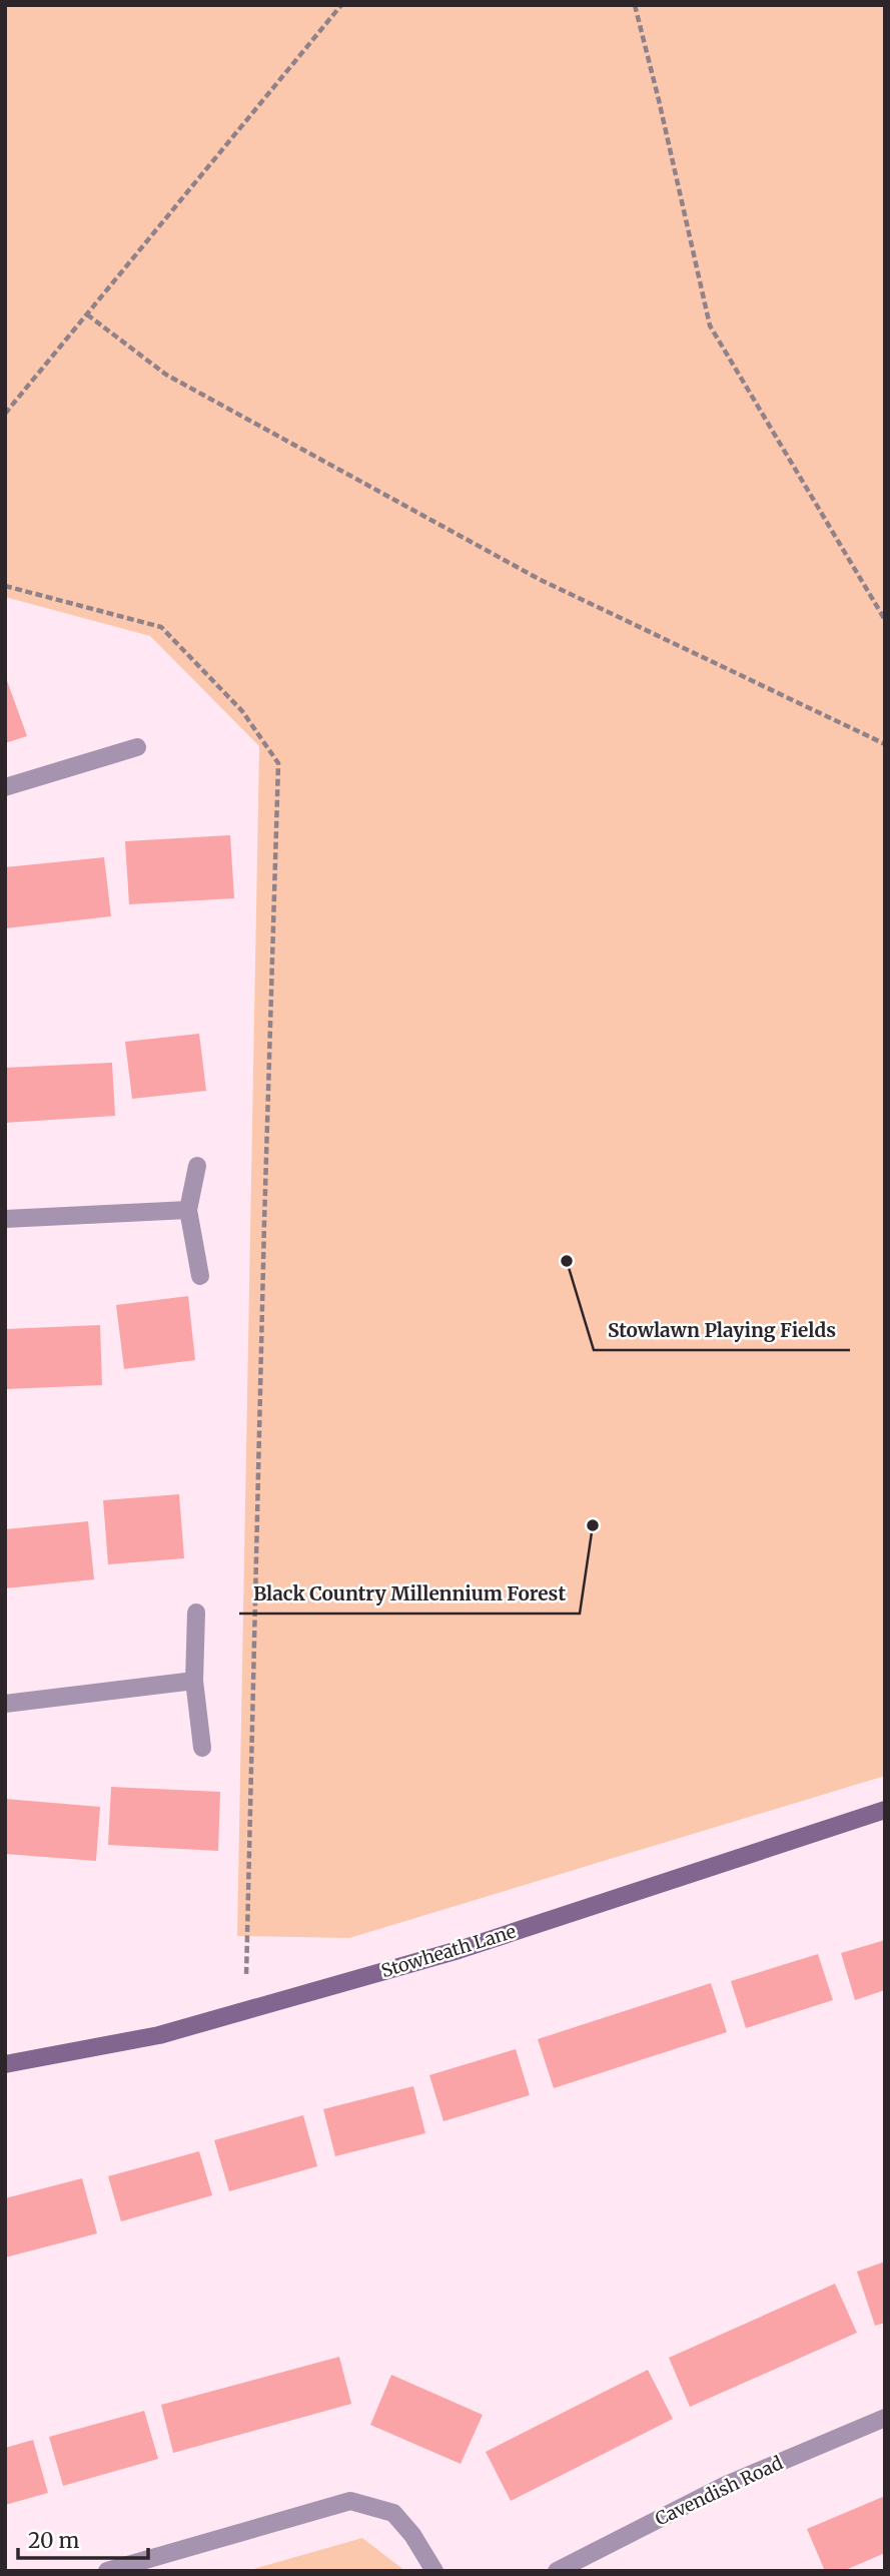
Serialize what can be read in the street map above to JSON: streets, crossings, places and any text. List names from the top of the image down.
{
  "streets": {
    "street": ["Stowheath Lane", "Cavendish Road"]
  },
  "places": ["Stowlawn Playing Fields", "Black Country Millennium Forest"],
  "scale_bar": "20 m"
}
